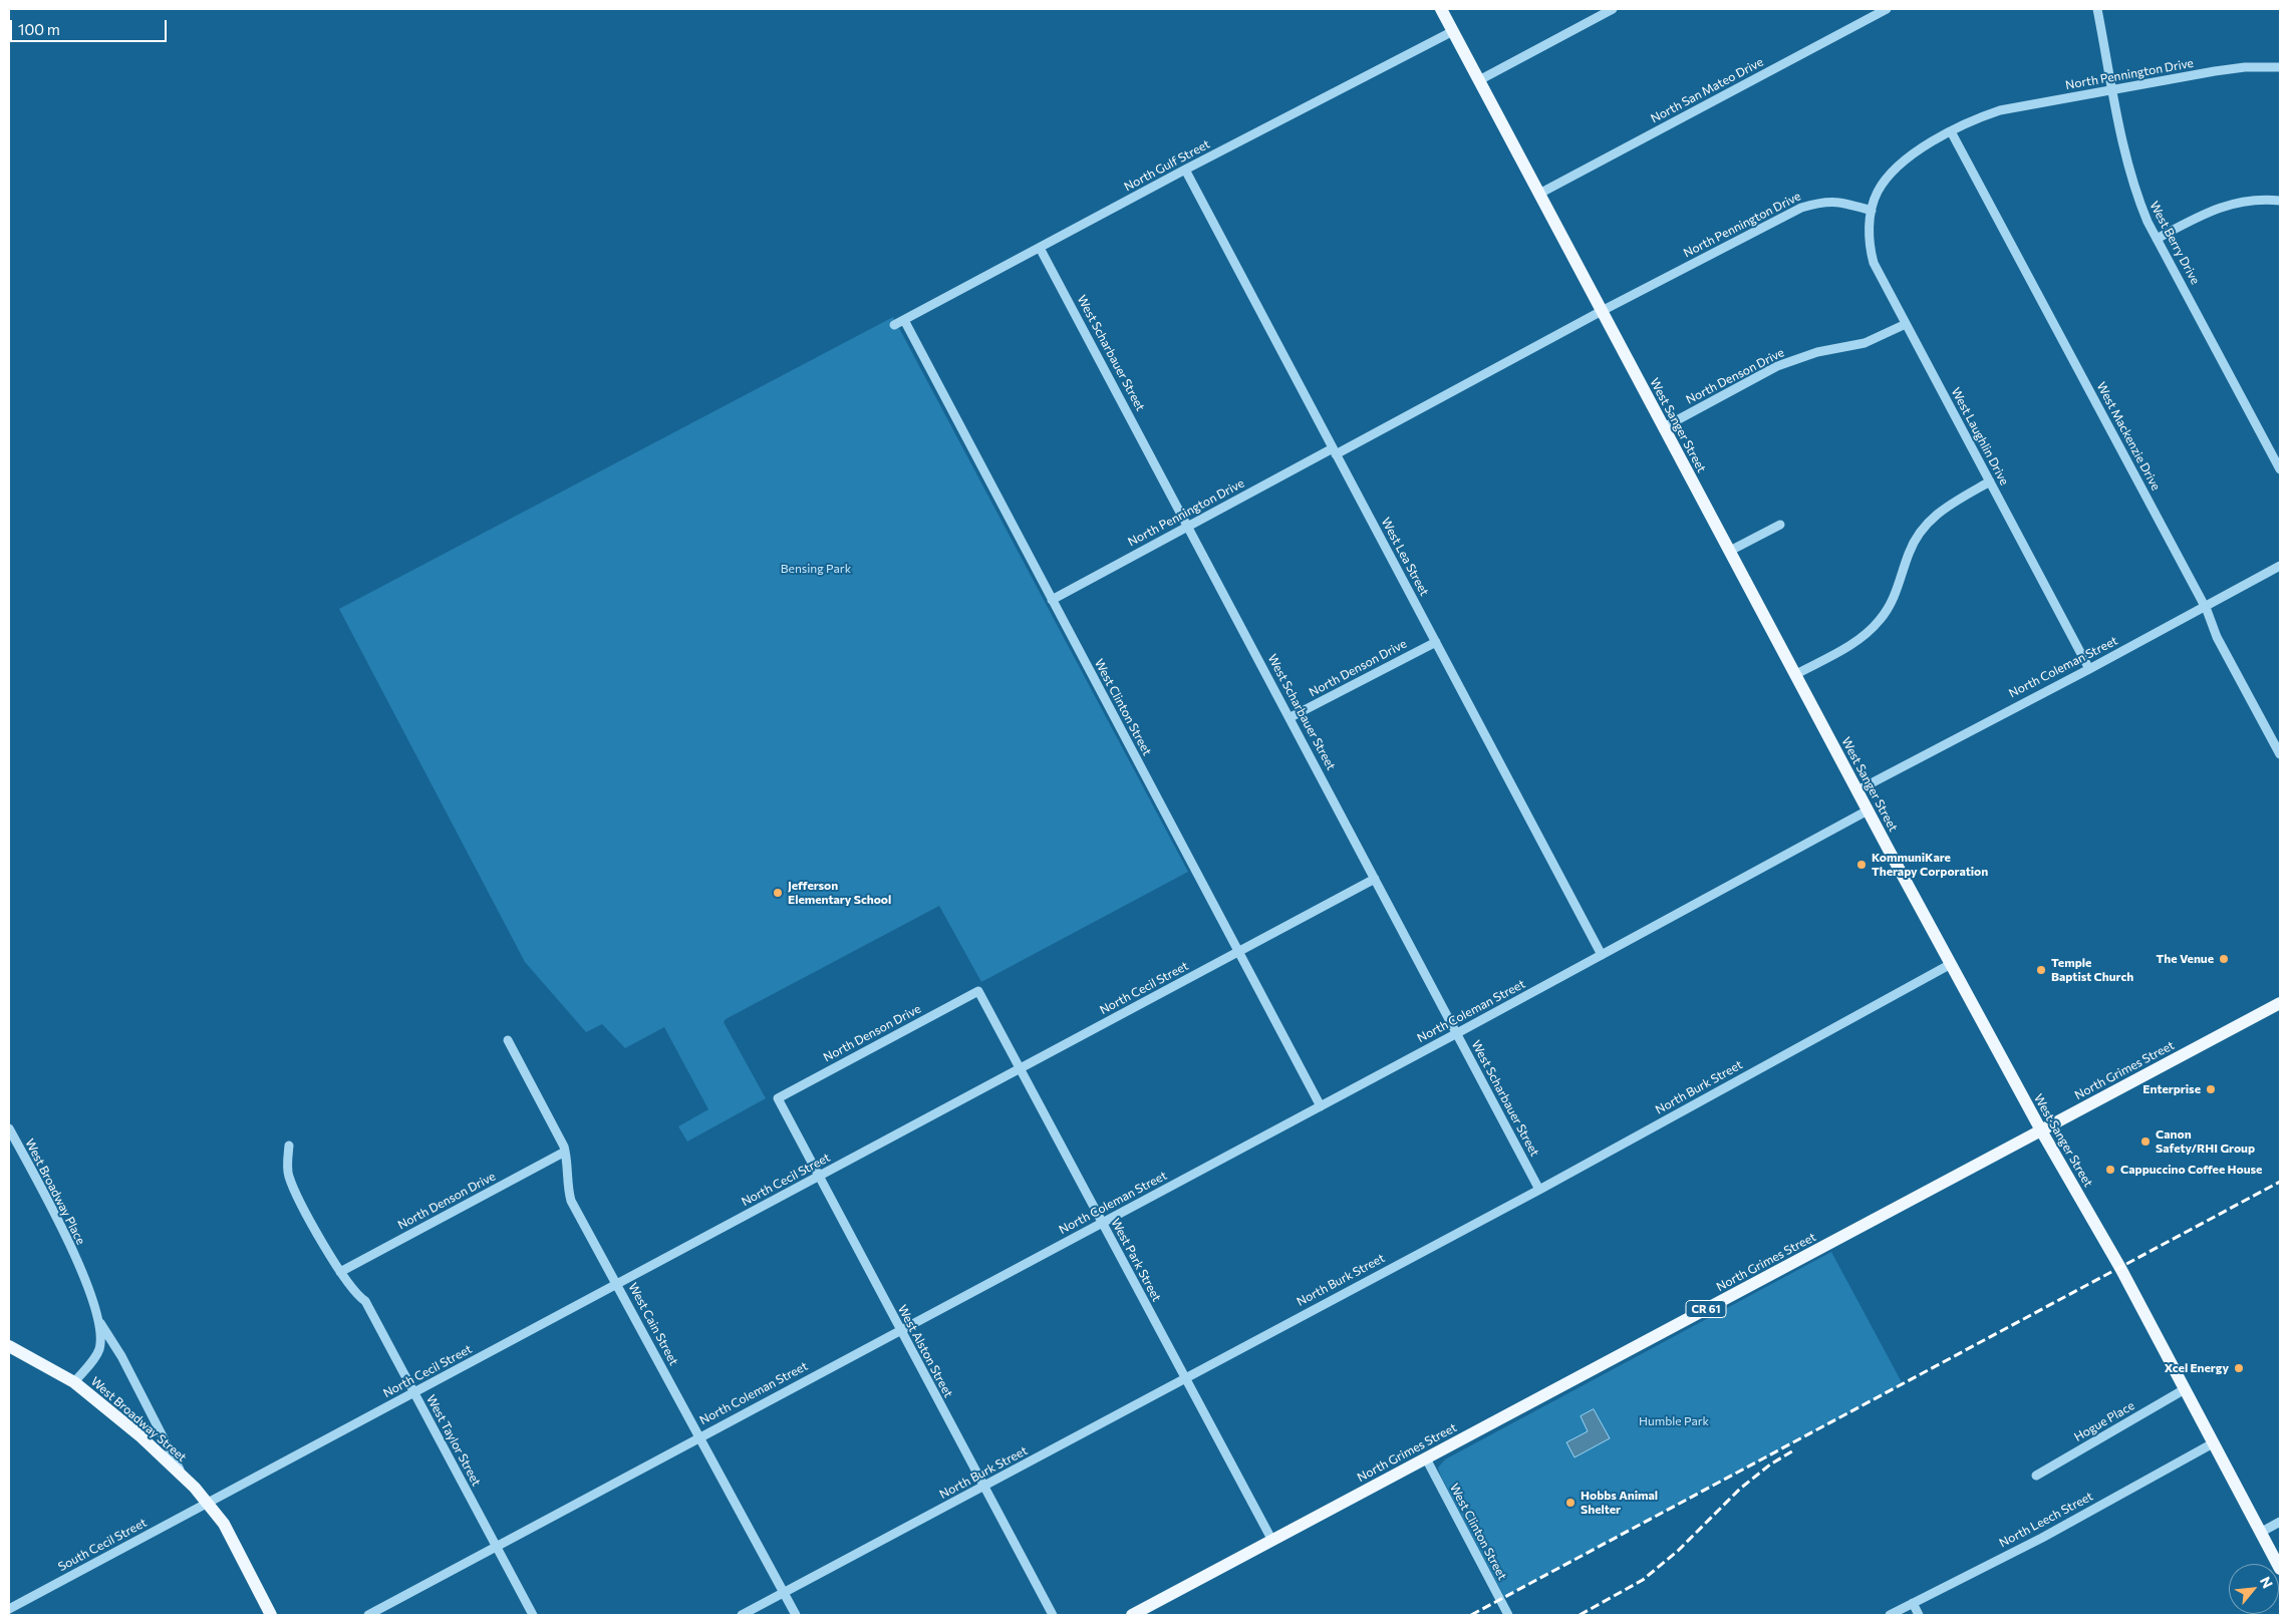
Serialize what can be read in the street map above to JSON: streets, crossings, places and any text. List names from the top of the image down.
{
  "streets": {
    "main road": [
      "West Sanger Street",
      "North Grimes Street",
      "CR 61",
      "West Broadway Street"
    ],
    "street": [
      "North Pennington Drive",
      "North San Mateo Drive",
      "North Gulf Street",
      "West Berry Drive",
      "West Scharbauer Street",
      "North Denson Drive",
      "West Laughlin Drive",
      "West Mackenzie Drive",
      "West Lea Street",
      "North Coleman Street",
      "West Clinton Street",
      "North Cecil Street",
      "North Burk Street",
      "West Broadway Place",
      "West Park Street",
      "West Cain Street",
      "West Alston Street",
      "Hogue Place",
      "West Taylor Street",
      "North Leech Street",
      "South Cecil Street"
    ]
  },
  "crossings": [
    ["North Pennington Drive", "West Berry Drive"],
    ["North Pennington Drive", "West Scharbauer Street"],
    ["North Pennington Drive", "West Sanger Street"],
    ["North Pennington Drive", "West Laughlin Drive"],
    ["North Pennington Drive", "West Mackenzie Drive"],
    ["North Pennington Drive", "West Lea Street"],
    ["North Pennington Drive", "West Clinton Street"],
    ["North San Mateo Drive", "West Sanger Street"],
    ["North Gulf Street", "West Scharbauer Street"],
    ["North Gulf Street", "West Sanger Street"],
    ["North Gulf Street", "West Lea Street"],
    ["North Gulf Street", "West Clinton Street"],
    ["West Scharbauer Street", "North Denson Drive"],
    ["West Scharbauer Street", "North Coleman Street"],
    ["West Scharbauer Street", "North Cecil Street"],
    ["West Scharbauer Street", "North Burk Street"],
    ["North Denson Drive", "West Sanger Street"],
    ["North Denson Drive", "West Laughlin Drive"],
    ["North Denson Drive", "West Lea Street"],
    ["North Denson Drive", "West Park Street"],
    ["North Denson Drive", "West Cain Street"],
    ["North Denson Drive", "West Alston Street"],
    ["North Denson Drive", "West Taylor Street"],
    ["West Sanger Street", "North Coleman Street"],
    ["West Sanger Street", "North Grimes Street"],
    ["West Sanger Street", "North Burk Street"],
    ["West Sanger Street", "Hogue Place"],
    ["West Sanger Street", "North Leech Street"],
    ["West Laughlin Drive", "North Coleman Street"],
    ["West Mackenzie Drive", "North Coleman Street"],
    ["West Lea Street", "North Coleman Street"],
    ["North Coleman Street", "West Clinton Street"],
    ["North Coleman Street", "West Park Street"],
    ["North Coleman Street", "West Cain Street"],
    ["North Coleman Street", "West Alston Street"],
    ["North Coleman Street", "West Taylor Street"],
    ["West Clinton Street", "North Cecil Street"],
    ["West Clinton Street", "North Grimes Street"],
    ["North Cecil Street", "West Park Street"],
    ["North Cecil Street", "West Cain Street"],
    ["North Cecil Street", "West Alston Street"],
    ["North Cecil Street", "West Broadway Street"],
    ["North Cecil Street", "West Taylor Street"],
    ["North Cecil Street", "South Cecil Street"],
    ["North Grimes Street", "West Park Street"],
    ["North Burk Street", "West Park Street"],
    ["North Burk Street", "West Cain Street"],
    ["North Burk Street", "West Alston Street"],
    ["West Broadway Place", "West Broadway Street"],
    ["West Broadway Street", "South Cecil Street"]
  ],
  "parks": ["Bensing Park", "Humble Park"],
  "places": [
    "KommuniKare Therapy Corporation",
    "Jefferson Elementary School",
    "The Venue",
    "Temple Baptist Church",
    "Enterprise",
    "Canon Safety/RHI Group",
    "Cappuccino Coffee House",
    "Xcel Energy",
    "Hobbs Animal Shelter"
  ],
  "scale_bar": "100 m",
  "north": "top right"
}
